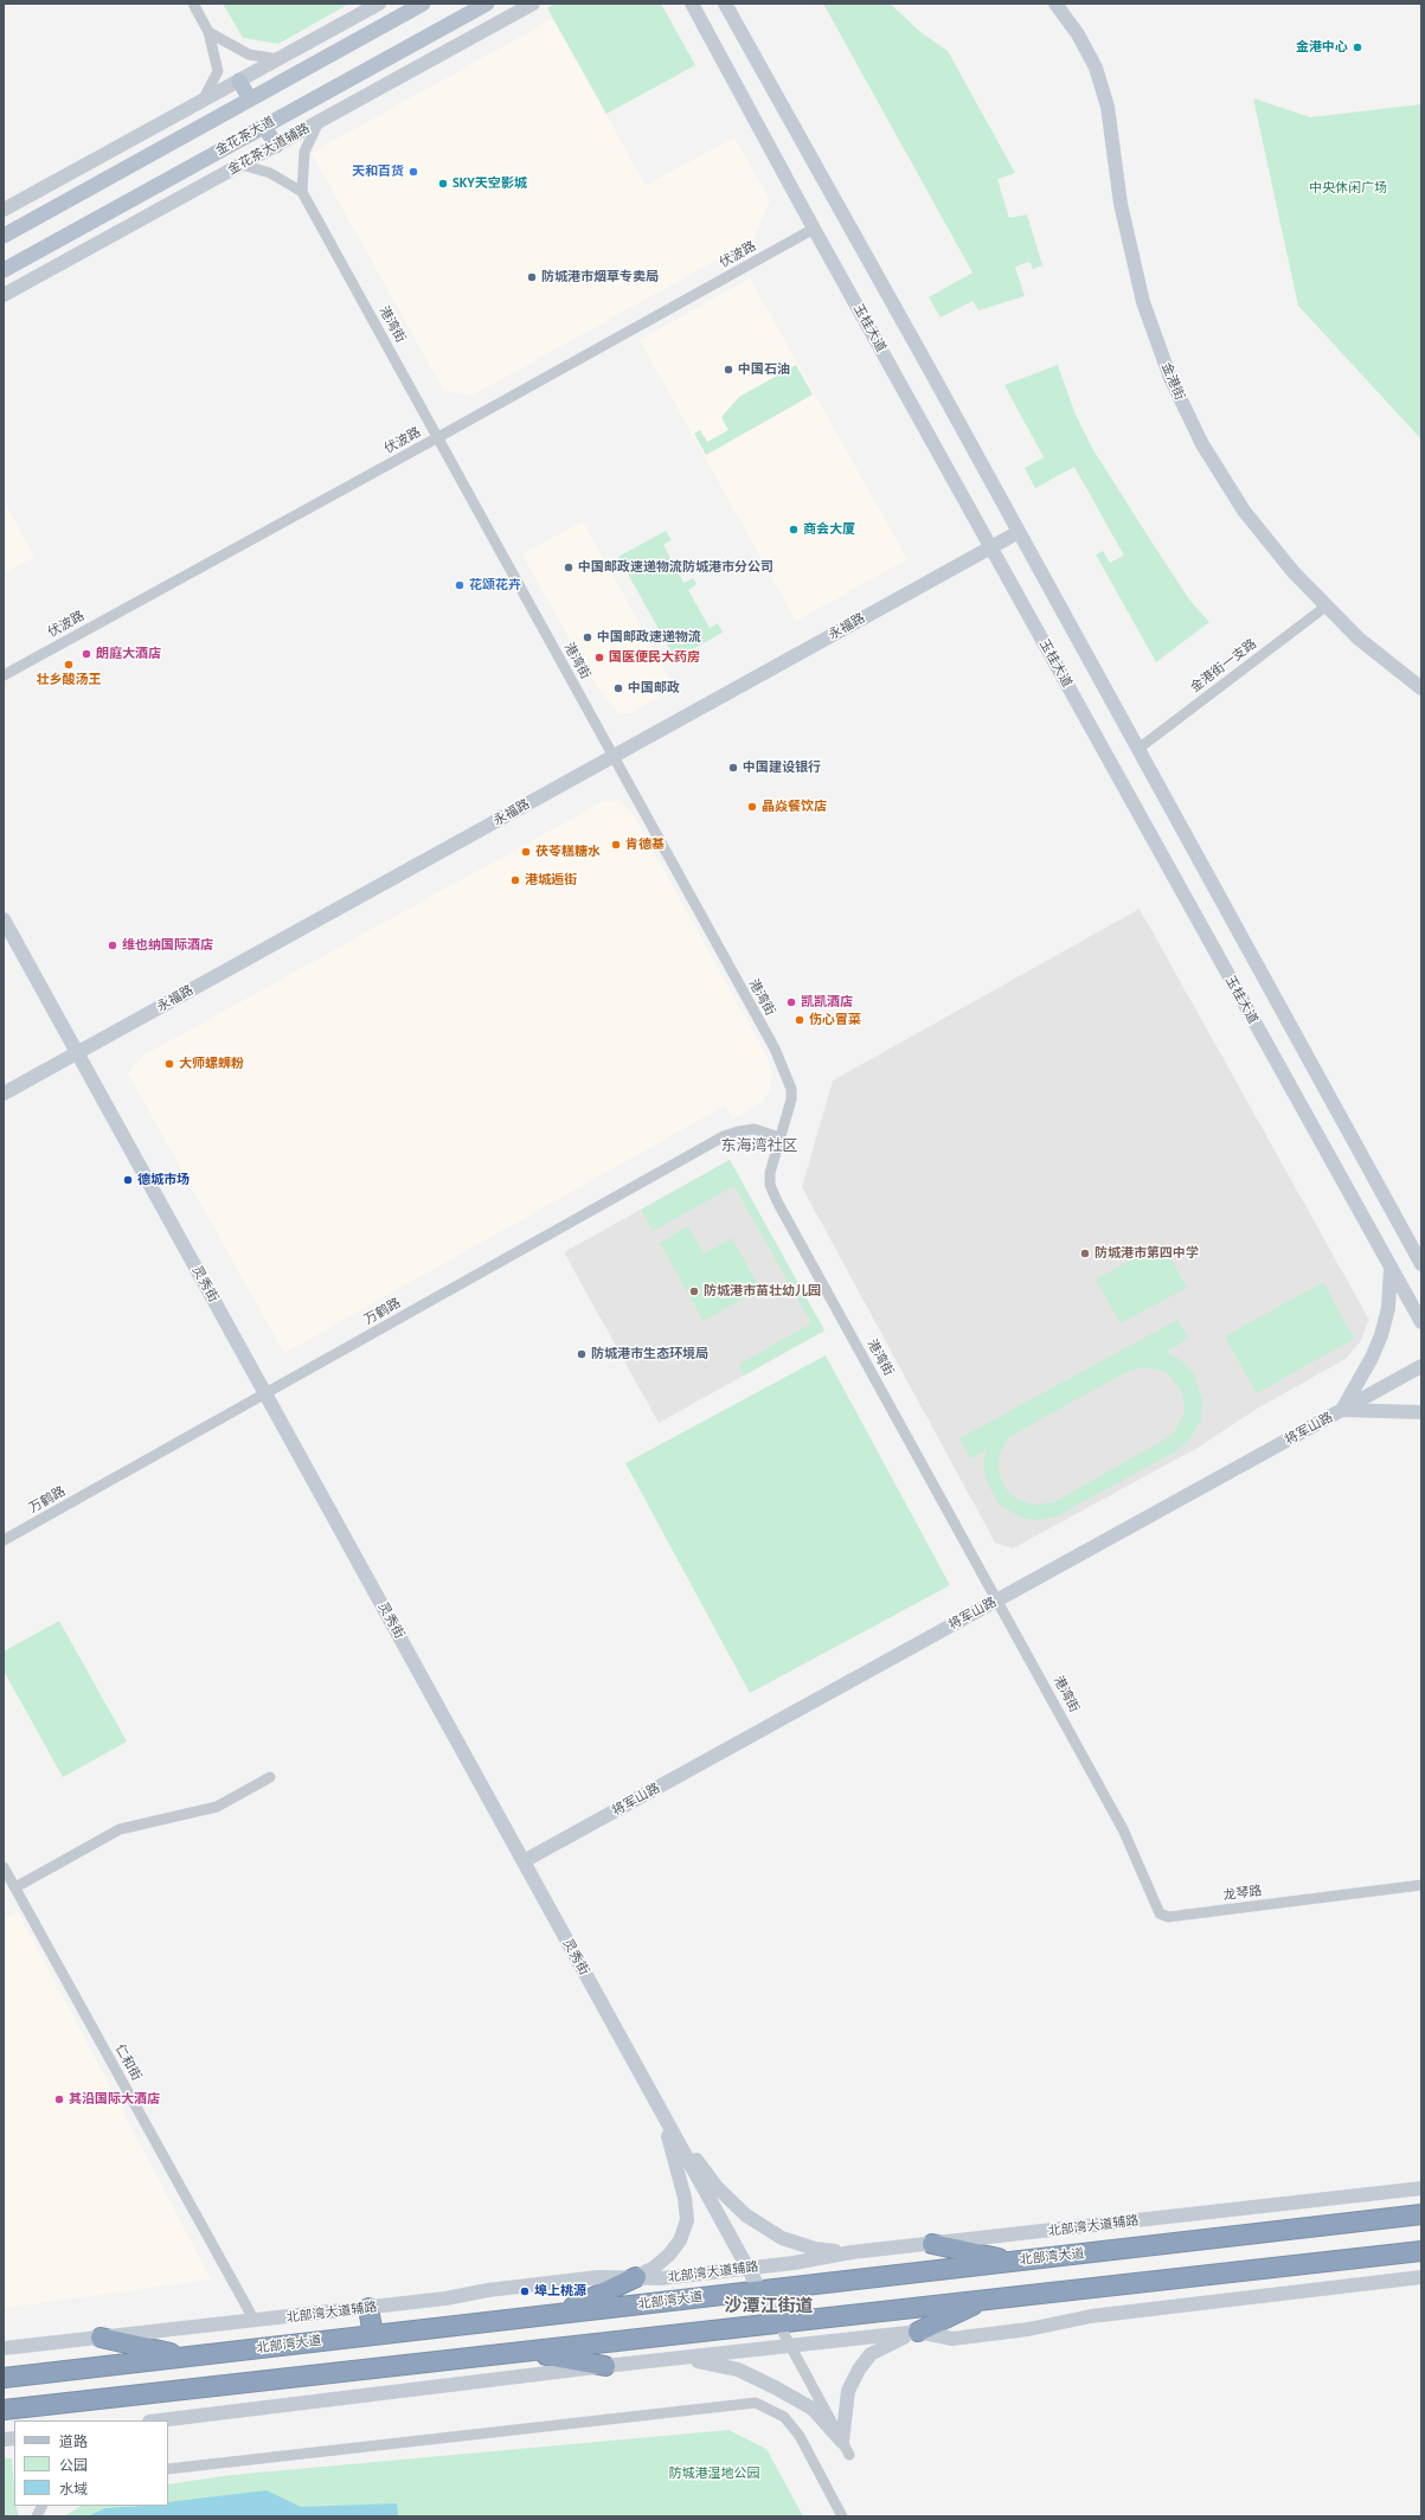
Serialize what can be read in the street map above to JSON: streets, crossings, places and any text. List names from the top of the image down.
{
  "streets": {
    "highway": ["北部湾大道"],
    "main road": [
      "金花茶大道",
      "金花茶大道辅路",
      "玉桂大道",
      "金港街",
      "永福路",
      "灵秀街",
      "将军山路",
      "北部湾大道辅路"
    ],
    "street": [
      "伏波路",
      "港湾街",
      "金港街一支路",
      "万鹤路",
      "龙琴路",
      "仁和街"
    ]
  },
  "crossings": [
    ["伏波路", "港湾街"],
    ["伏波路", "玉桂大道"],
    ["港湾街", "永福路"],
    ["港湾街", "万鹤路"],
    ["港湾街", "将军山路"],
    ["港湾街", "龙琴路"],
    ["玉桂大道", "永福路"],
    ["金港街", "金港街一支路"],
    ["永福路", "灵秀街"],
    ["灵秀街", "万鹤路"],
    ["灵秀街", "将军山路"],
    ["灵秀街", "北部湾大道辅路"],
    ["灵秀街", "北部湾大道"],
    ["仁和街", "北部湾大道辅路"]
  ],
  "districts": ["东海湾社区", "沙潭江街道"],
  "parks": ["中央休闲广场", "防城港湿地公园"],
  "places": [
    "金港中心",
    "天和百货",
    "SKY天空影城",
    "防城港市烟草专卖局",
    "中国石油",
    "商会大厦",
    "中国邮政速递物流防城港市分公司",
    "花颂花卉",
    "中国邮政速递物流",
    "朗庭大酒店",
    "国医便民大药房",
    "壮乡酸汤王",
    "中国邮政",
    "中国建设银行",
    "晶焱餐饮店",
    "肯德基",
    "茯苓糕糖水",
    "港城逅街",
    "维也纳国际酒店",
    "凯凯酒店",
    "伤心冒菜",
    "大师螺蛳粉",
    "德城市场",
    "防城港市第四中学",
    "防城港市苗壮幼儿园",
    "防城港市生态环境局",
    "其沿国际大酒店",
    "埠上桃源"
  ],
  "legend": ["道路", "公园", "水域"]
}
